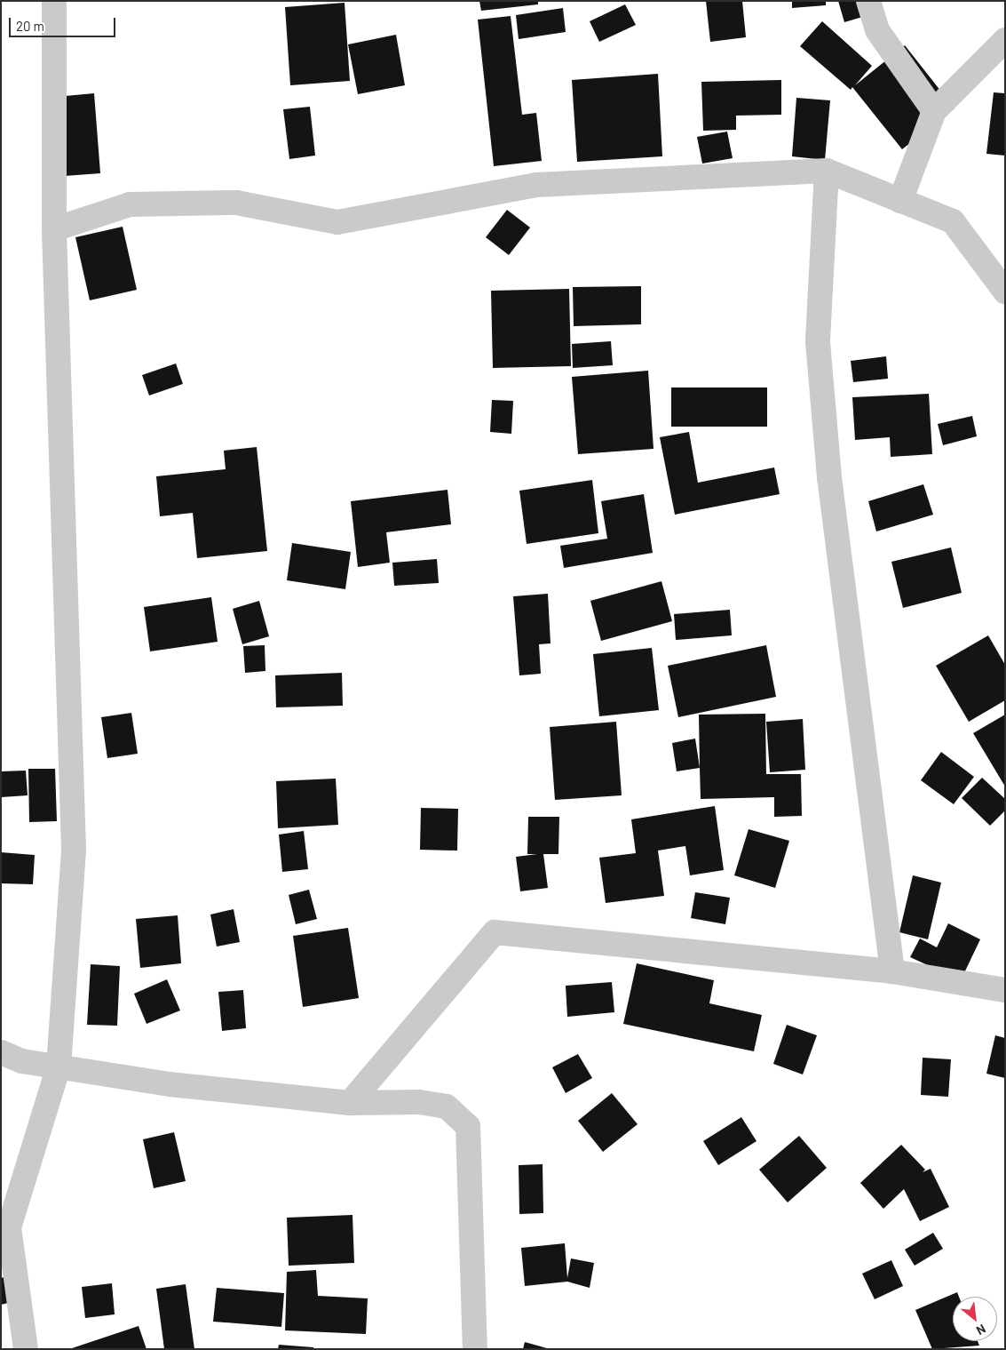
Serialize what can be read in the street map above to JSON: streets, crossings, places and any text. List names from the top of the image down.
{
  "scale_bar": "20 m",
  "north": "bottom right"
}
